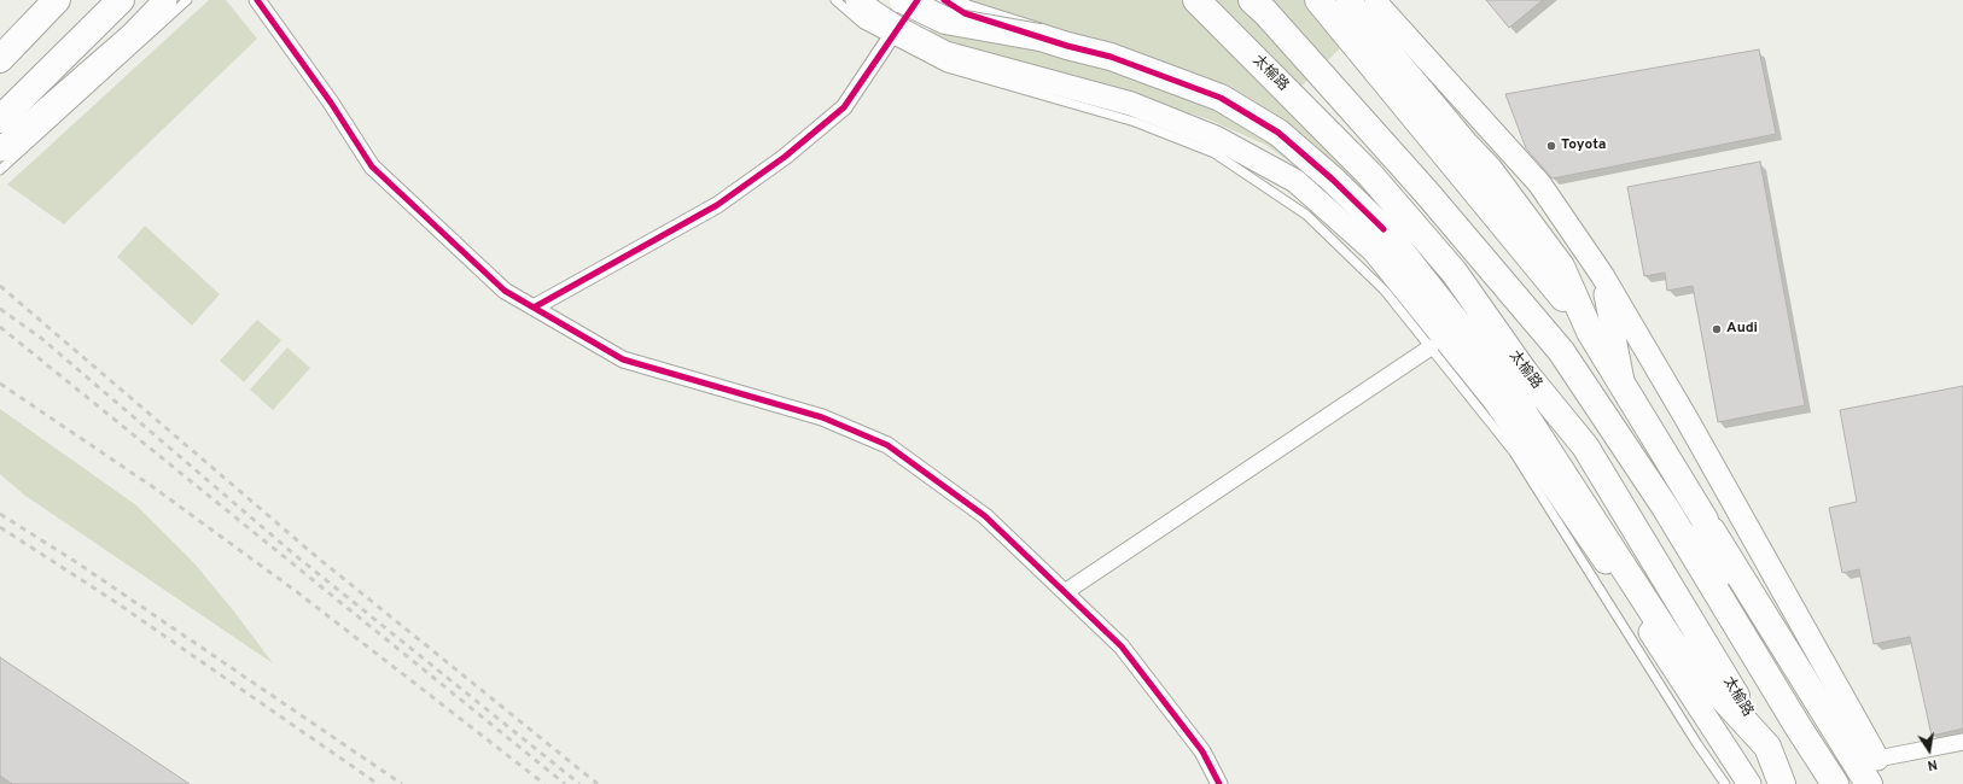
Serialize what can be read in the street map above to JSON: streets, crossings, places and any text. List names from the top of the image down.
{
  "streets": {
    "highway": ["太榆路"]
  },
  "places": ["Toyota", "Audi"],
  "north": "bottom"
}
